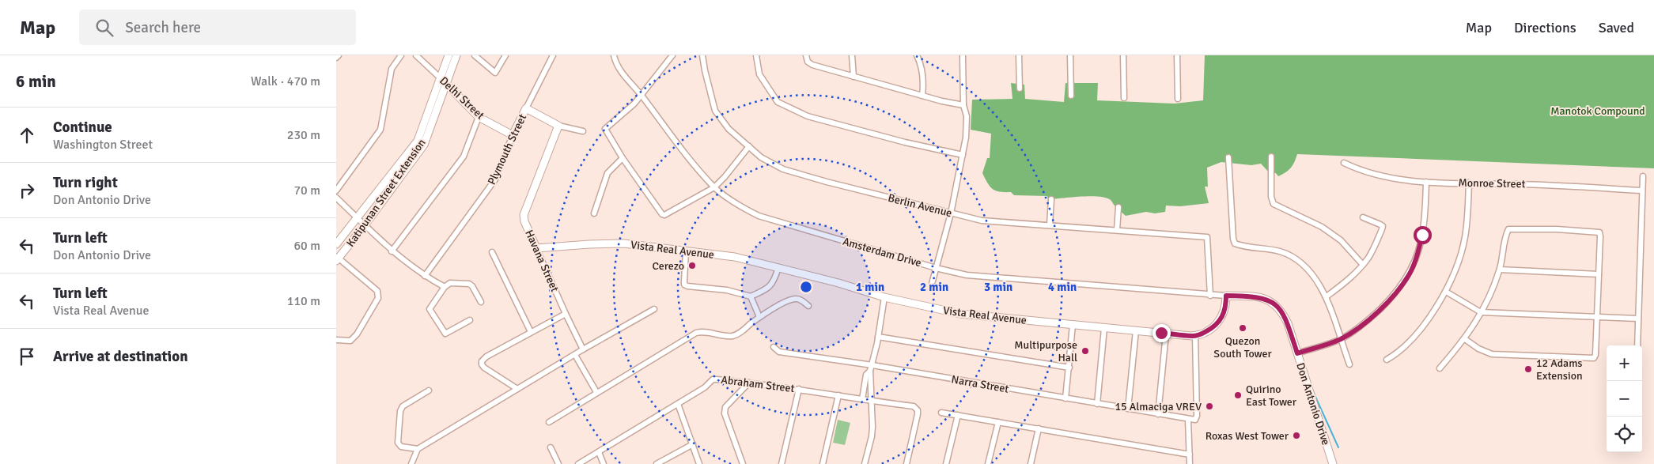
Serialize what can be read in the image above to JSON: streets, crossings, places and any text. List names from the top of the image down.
{
  "streets": {
    "street": [
      "Delhi Street",
      "Plymouth Street",
      "Monroe Street",
      "Katipunan Street Extension",
      "Berlin Avenue",
      "Vista Real Avenue",
      "Amsterdam Drive",
      "Havana Street",
      "Abraham Street",
      "Narra Street",
      "Don Antonio Drive"
    ]
  },
  "crossings": [
    ["Delhi Street", "Plymouth Street"],
    ["Delhi Street", "Katipunan Street Extension"],
    ["Berlin Avenue", "Amsterdam Drive"],
    ["Vista Real Avenue", "Havana Street"],
    ["Amsterdam Drive", "Don Antonio Drive"]
  ],
  "parks": ["Manotok Compound"],
  "places": [
    "Cerezo",
    "Quezon South Tower",
    "Multipurpose Hall",
    "12 Adams Extension",
    "Quirino East Tower",
    "15 Almaciga VREV",
    "Roxas West Tower"
  ],
  "page": {
    "header": "Map",
    "search": "Search here",
    "nav": ["Map", "Directions", "Saved"],
    "heading": ["6 min", "Walk · 470 m"],
    "list": [
      ["Continue", "Washington Street", "230 m"],
      ["Turn right", "Don Antonio Drive", "70 m"],
      ["Turn left", "Don Antonio Drive", "60 m"],
      ["Turn left", "Vista Real Avenue", "110 m"],
      "Arrive at destination"
    ],
    "map_buttons": ["+", "−"]
  },
  "rings": [
    "1 min",
    "2 min",
    "3 min",
    "4 min"
  ]
}
